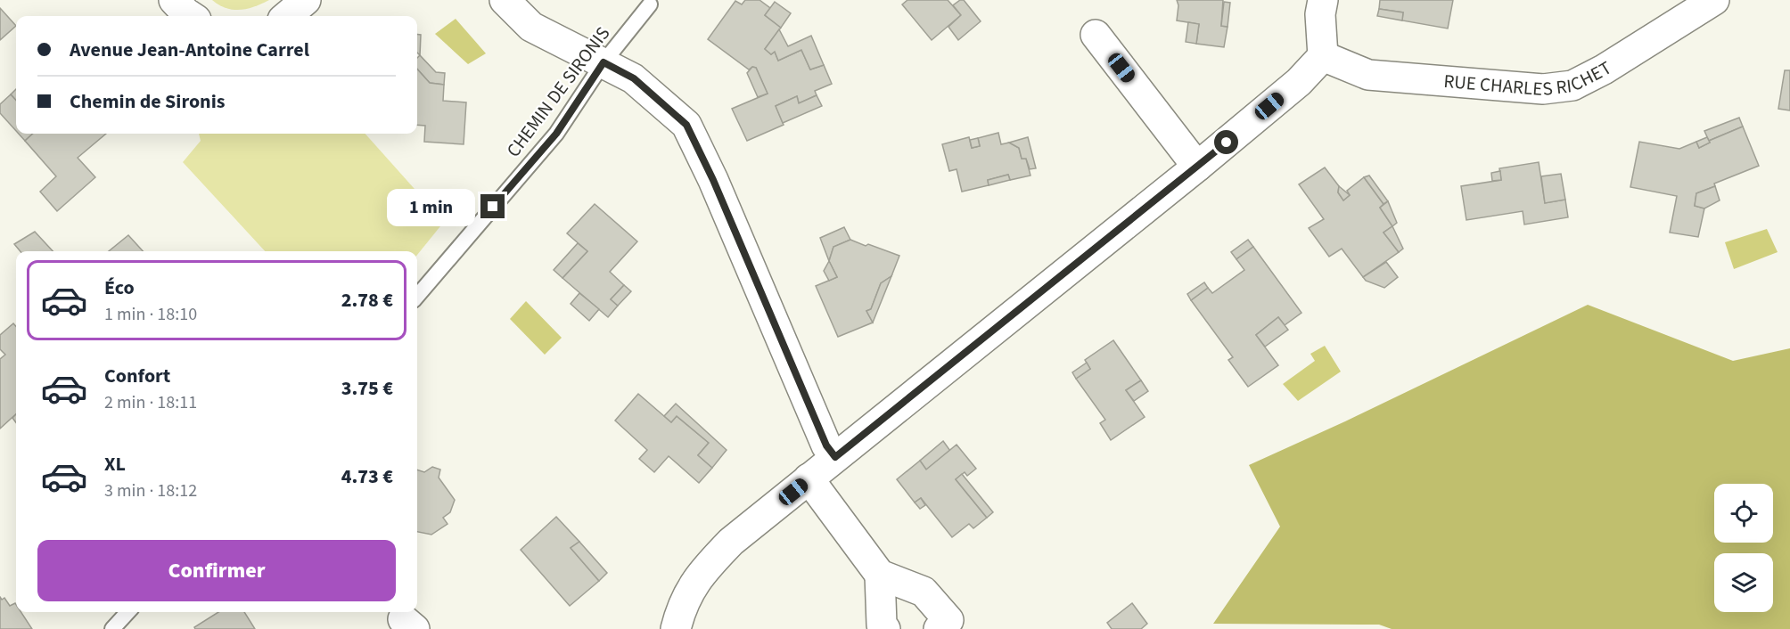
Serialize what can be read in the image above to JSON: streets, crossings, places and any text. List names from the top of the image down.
{
  "streets": {
    "street": ["RUE CHARLES RICHET"],
    "lane": ["CHEMIN DE SIRONIS"]
  },
  "page": {
    "banner": ["Avenue Jean-Antoine Carrel", "Chemin de Sironis"],
    "bubble": "1 min",
    "list": [
      {
        "name": "Éco",
        "note": "1 min · 18:10",
        "value": "2.78 €"
      },
      {
        "name": "Confort",
        "note": "2 min · 18:11",
        "value": "3.75 €"
      },
      {
        "name": "XL",
        "note": "3 min · 18:12",
        "value": "4.73 €"
      }
    ],
    "buttons": "Confirmer"
  }
}
